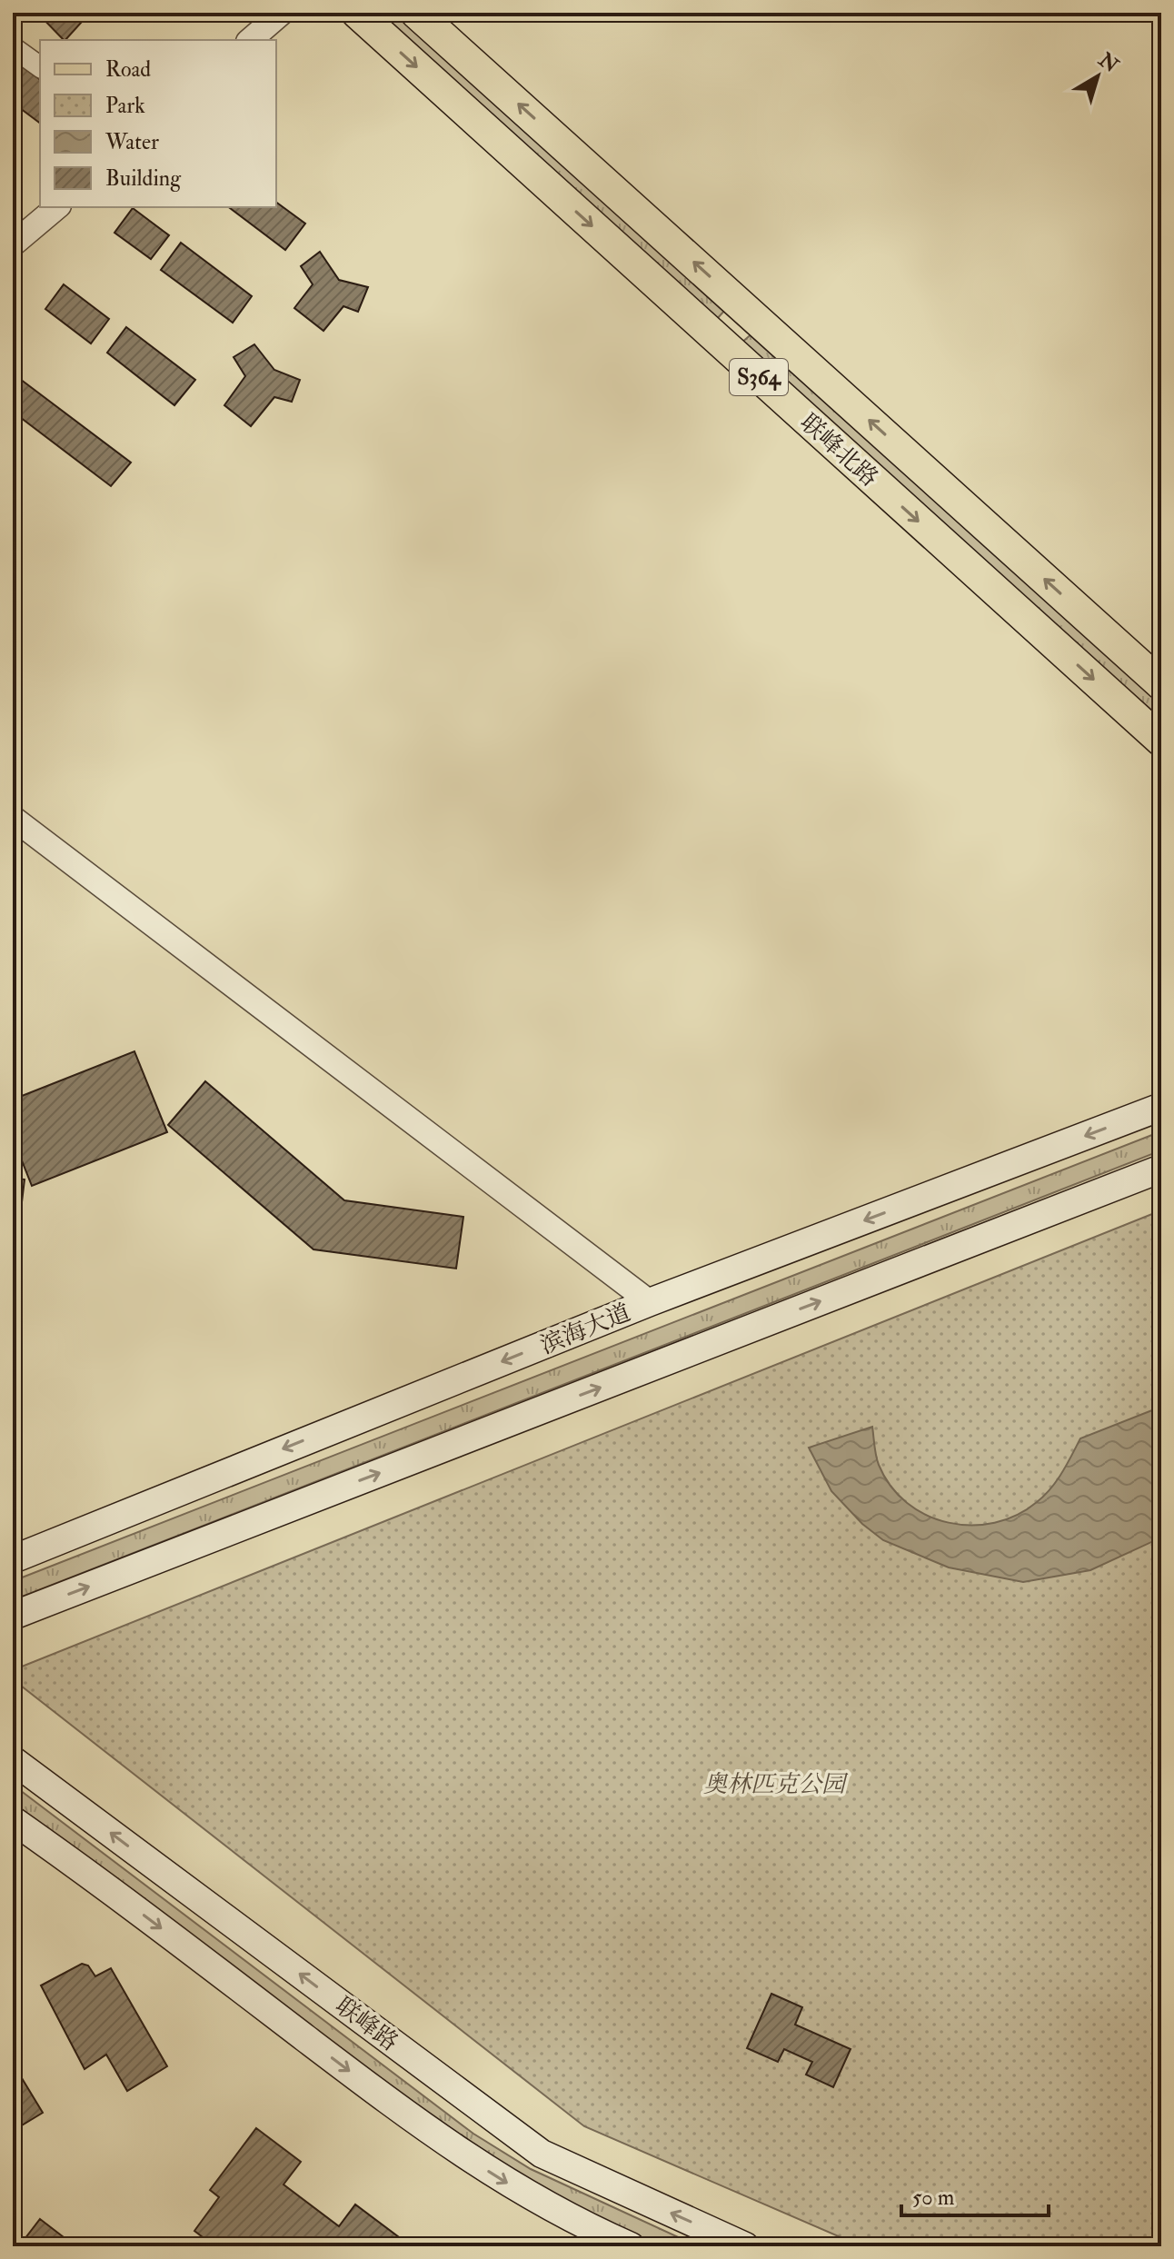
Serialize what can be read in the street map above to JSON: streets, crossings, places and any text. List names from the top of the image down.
{
  "streets": {
    "main road": [
      "S364",
      "联峰北路",
      "滨海大道",
      "联峰路"
    ]
  },
  "parks": ["奥林匹克公园"],
  "legend": [
    "Road",
    "Park",
    "Water",
    "Building"
  ],
  "scale_bar": "50 m",
  "north": "top right"
}
